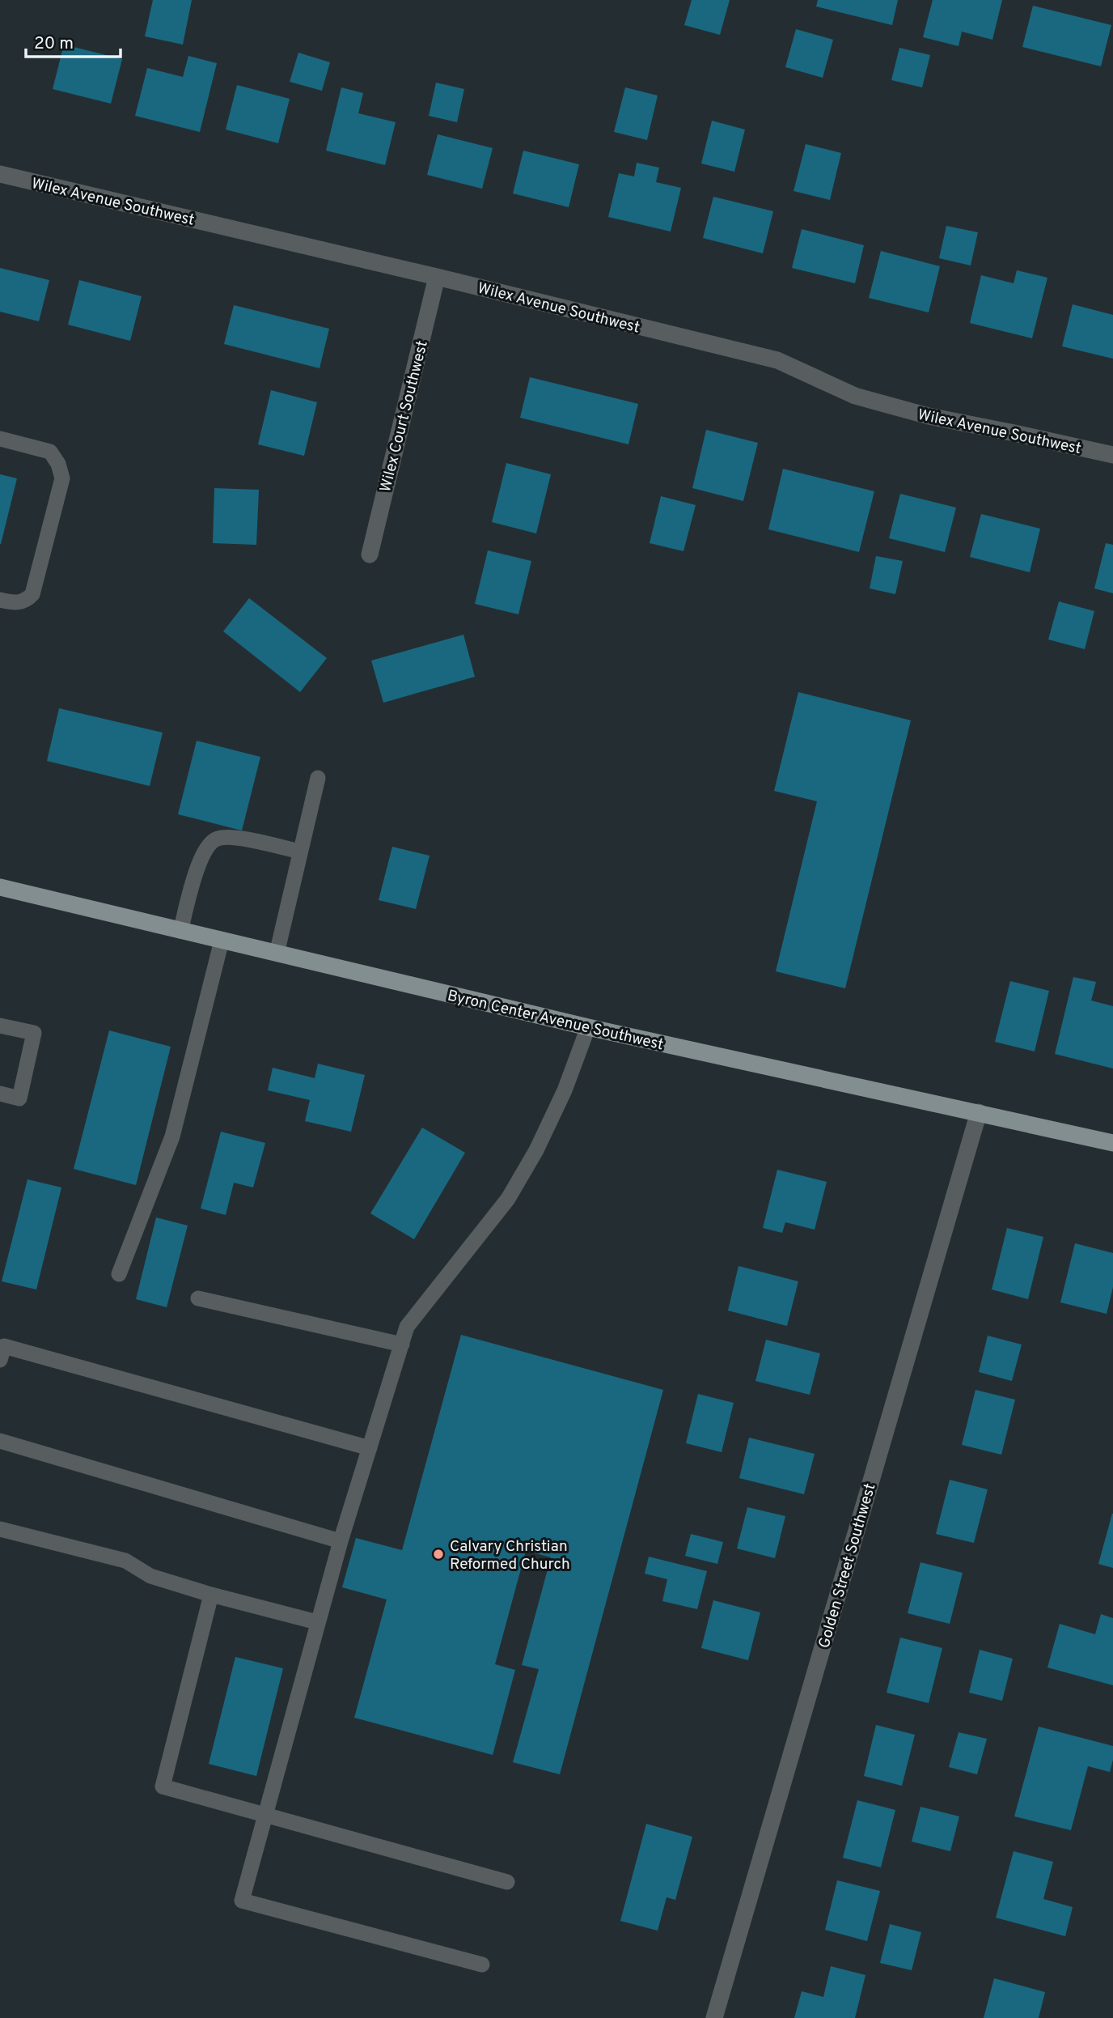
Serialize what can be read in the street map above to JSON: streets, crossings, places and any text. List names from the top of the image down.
{
  "streets": {
    "main road": ["Byron Center Avenue Southwest"],
    "street": ["Wilex Avenue Southwest", "Wilex Court Southwest", "Golden Street Southwest"]
  },
  "crossings": [
    ["Wilex Avenue Southwest", "Wilex Court Southwest"],
    ["Byron Center Avenue Southwest", "Golden Street Southwest"]
  ],
  "places": ["Calvary Christian Reformed Church"],
  "scale_bar": "20 m"
}
